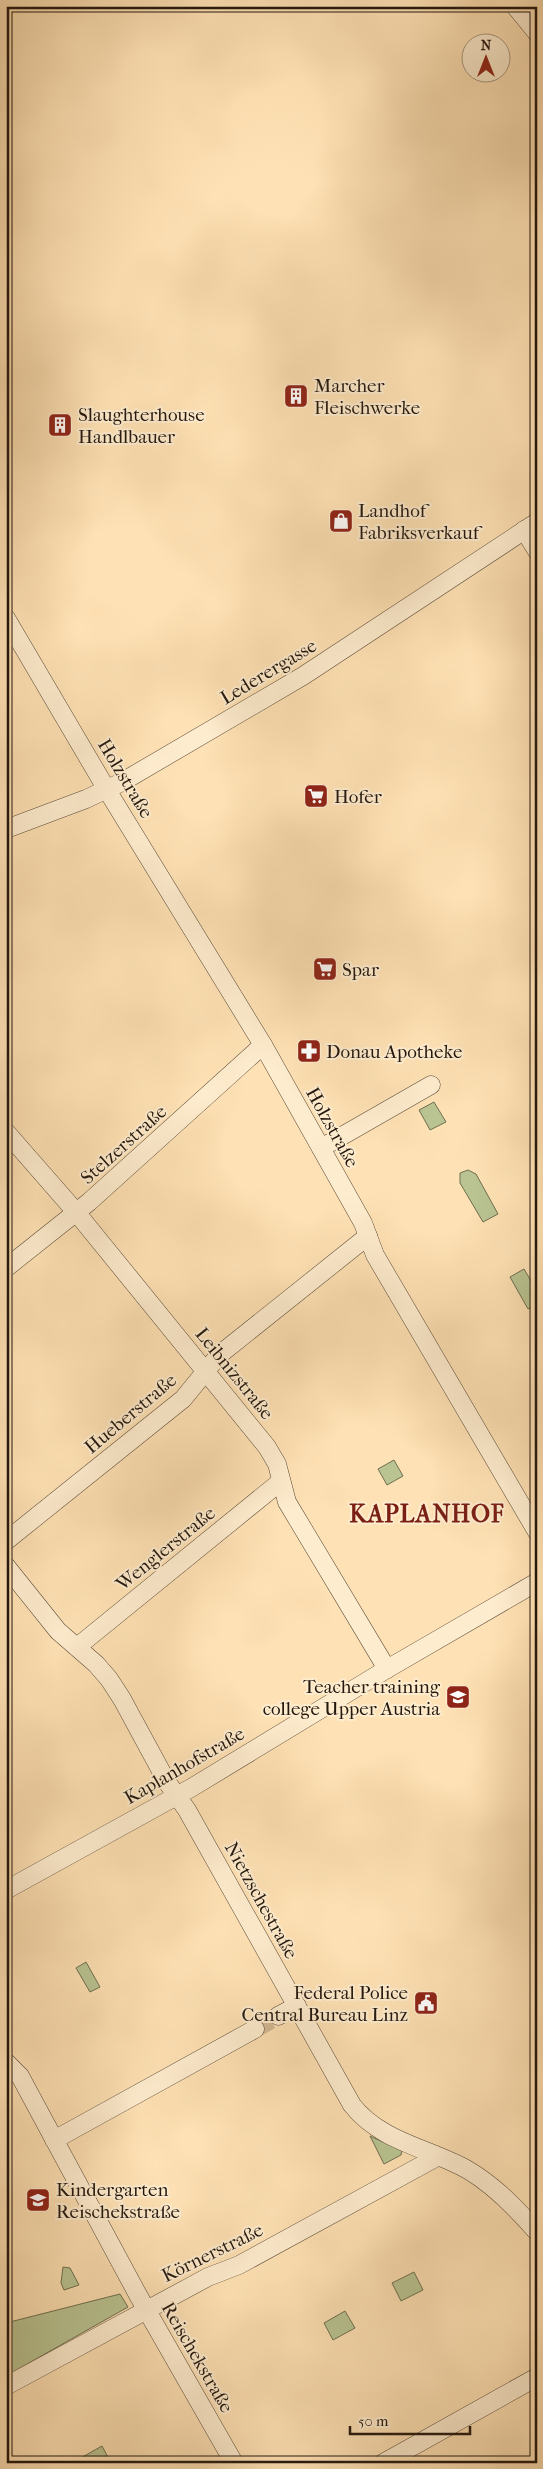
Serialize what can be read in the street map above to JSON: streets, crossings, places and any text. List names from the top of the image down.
{
  "streets": {
    "street": [
      "Lederergasse",
      "Holzstraße",
      "Stelzerstraße",
      "Leibnizstraße",
      "Hueberstraße",
      "Wenglerstraße",
      "Kaplanhofstraße",
      "Nietzschestraße",
      "Körnerstraße",
      "Reischekstraße"
    ]
  },
  "crossings": [
    ["Lederergasse", "Holzstraße"],
    ["Holzstraße", "Stelzerstraße"],
    ["Holzstraße", "Hueberstraße"],
    ["Stelzerstraße", "Leibnizstraße"],
    ["Leibnizstraße", "Hueberstraße"],
    ["Leibnizstraße", "Wenglerstraße"],
    ["Leibnizstraße", "Kaplanhofstraße"],
    ["Wenglerstraße", "Nietzschestraße"],
    ["Kaplanhofstraße", "Nietzschestraße"],
    ["Nietzschestraße", "Körnerstraße"],
    ["Körnerstraße", "Reischekstraße"]
  ],
  "districts": ["KAPLANHOF"],
  "places": {
    "building": ["Marcher Fleischwerke", "Slaughterhouse Handlbauer"],
    "shop": ["Landhof Fabriksverkauf"],
    "supermarket": ["Hofer", "Spar"],
    "pharmacy": ["Donau Apotheke"],
    "school or university": ["Teacher training college Upper Austria", "Kindergarten Reischekstraße"],
    "public building": ["Federal Police Central Bureau Linz"]
  },
  "scale_bar": "50 m",
  "north": "top"
}
